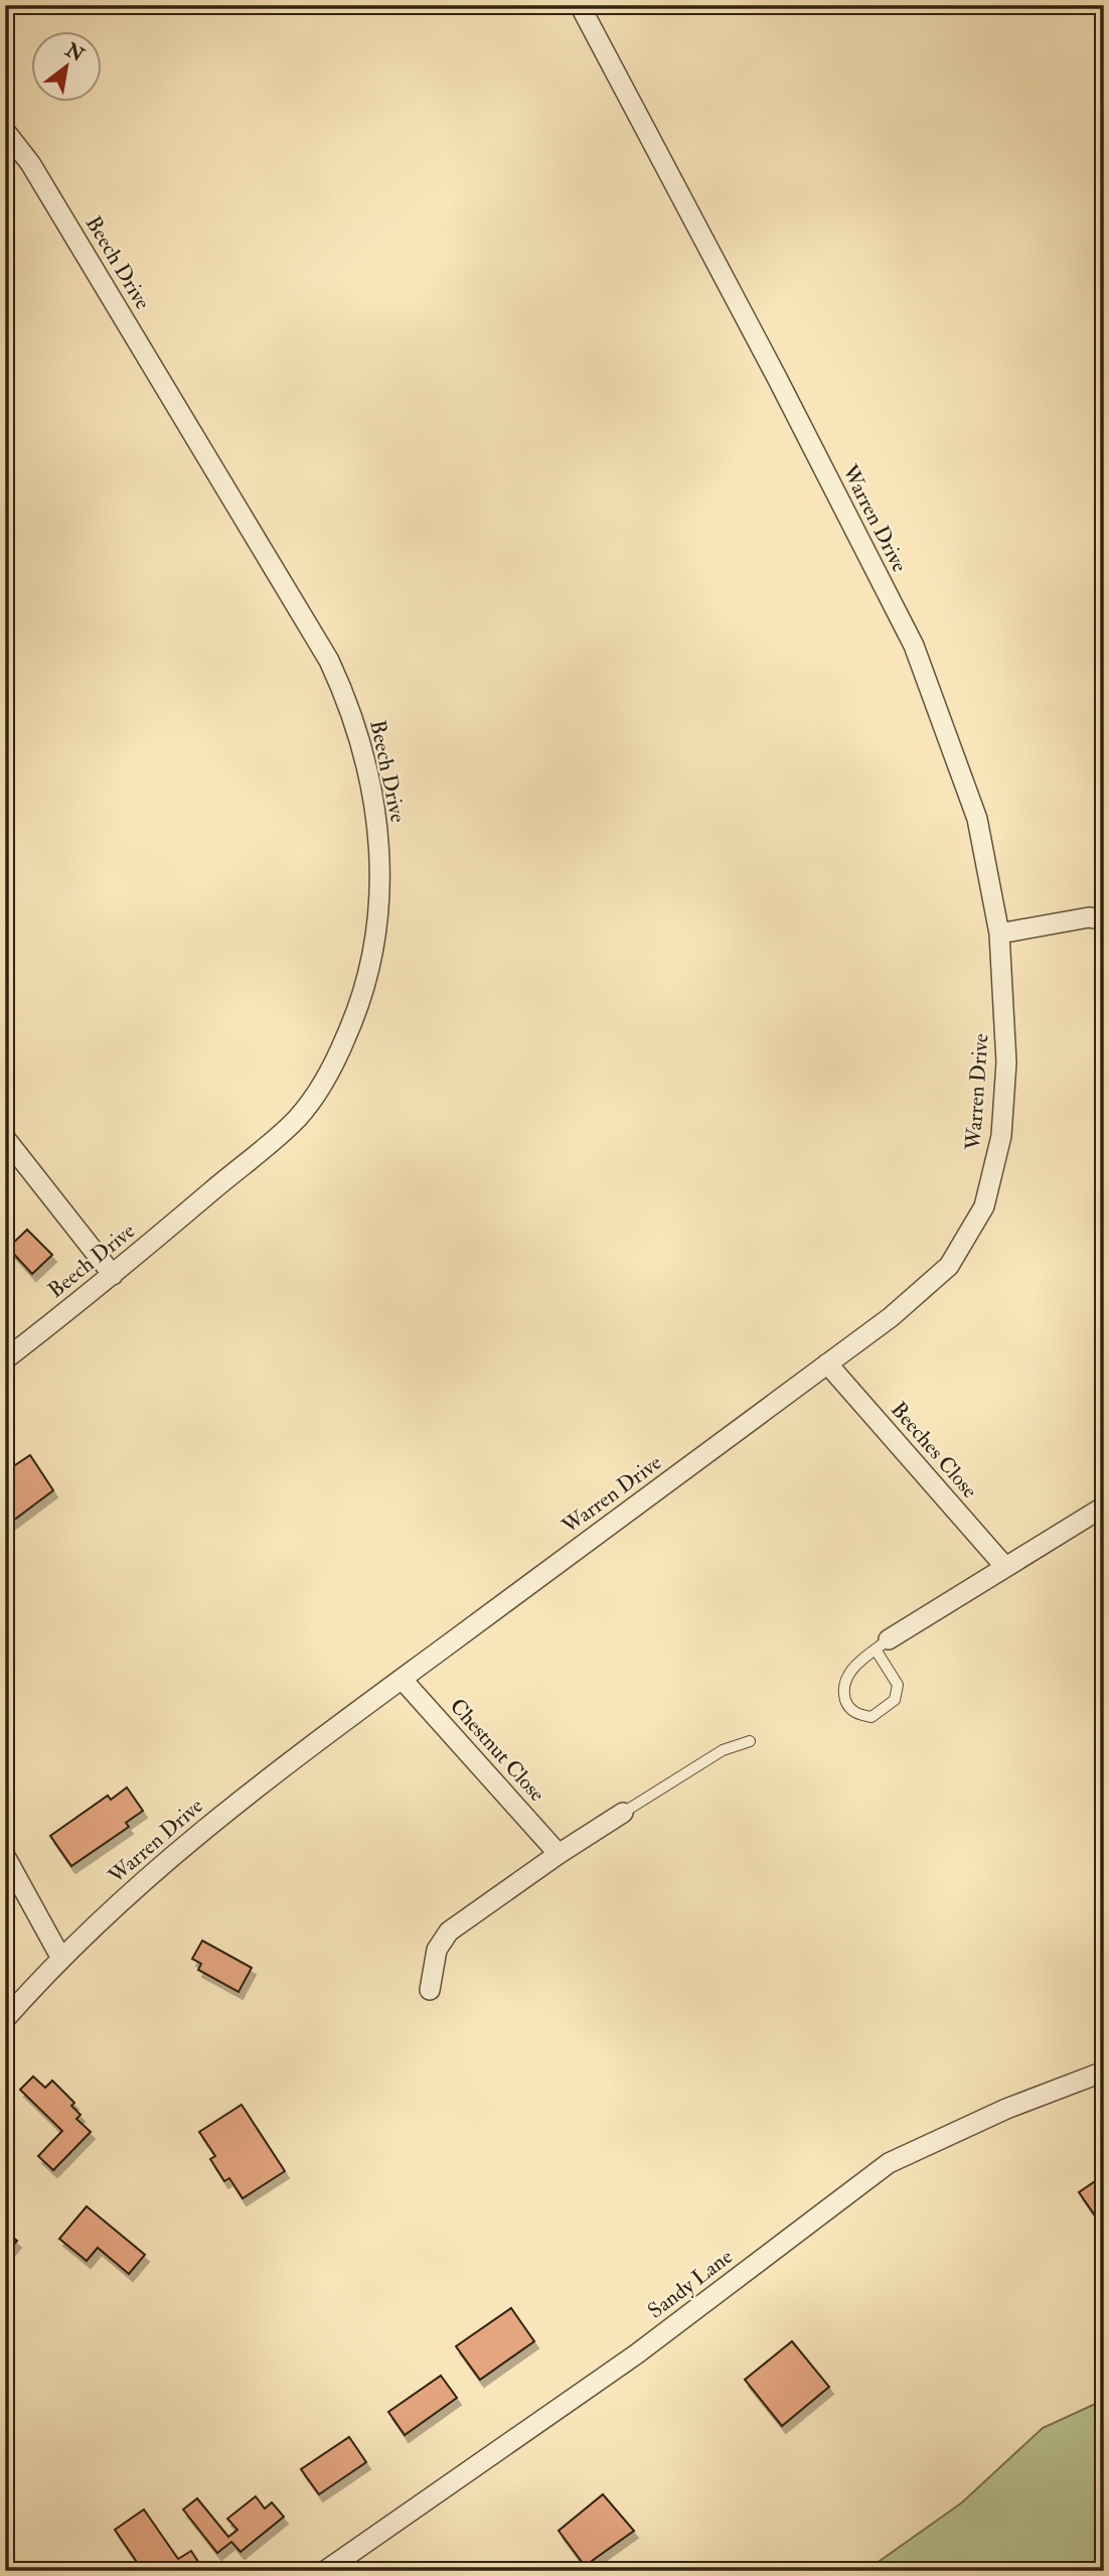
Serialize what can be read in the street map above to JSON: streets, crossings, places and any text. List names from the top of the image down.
{
  "streets": {
    "street": [
      "Beech Drive",
      "Warren Drive",
      "Beeches Close",
      "Chestnut Close",
      "Sandy Lane"
    ]
  },
  "crossings": [
    ["Warren Drive", "Beeches Close"],
    ["Warren Drive", "Chestnut Close"]
  ],
  "north": "top right"
}
